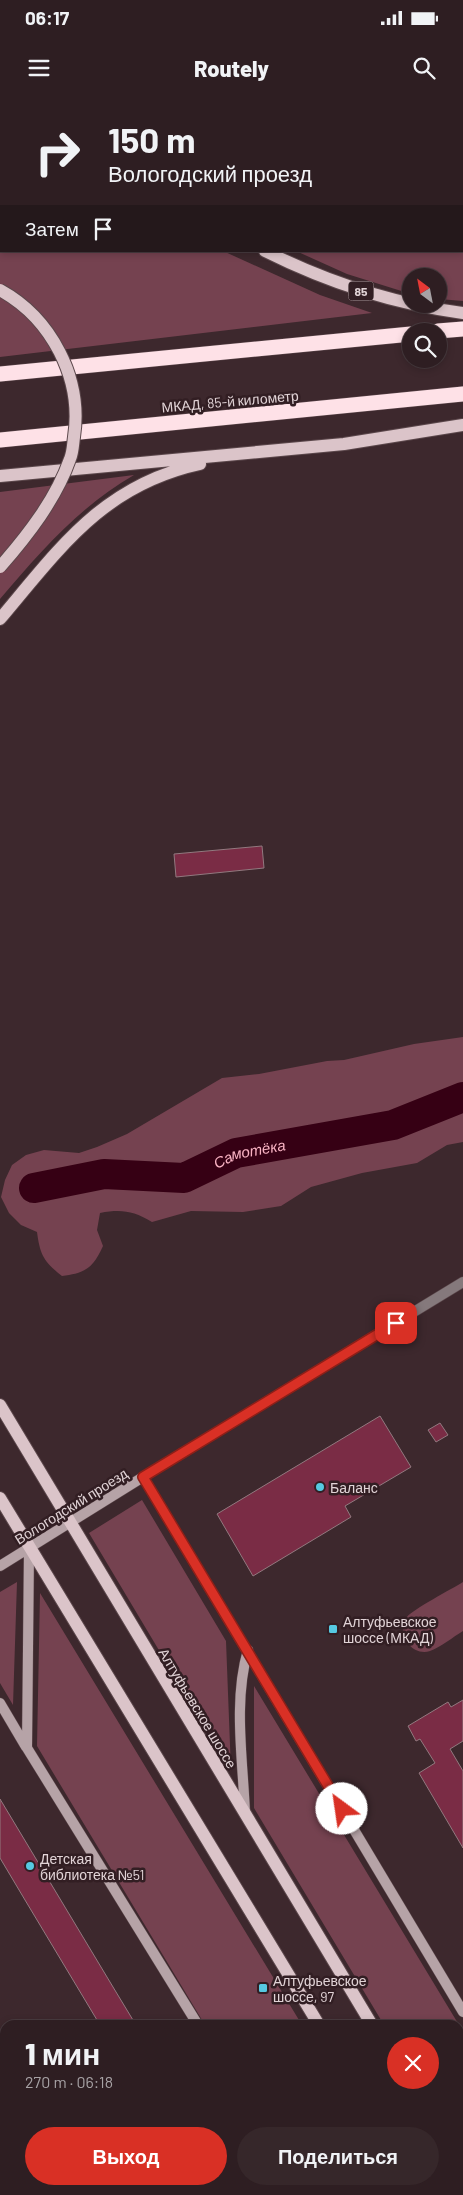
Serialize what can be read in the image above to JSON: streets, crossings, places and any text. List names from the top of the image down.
{
  "streets": {
    "highway": ["МКАД, 85-й километр"],
    "main road": ["85", "Алтуфьевское шоссе"],
    "street": ["Вологодский проезд"]
  },
  "crossings": [
    ["Вологодский проезд", "Алтуфьевское шоссе"]
  ],
  "water": ["Самотёка"],
  "places": {
    "other": ["Баланс", "Детская библиотека №51"],
    "transit": ["Алтуфьевское шоссе (МКАД)", "Алтуфьевское шоссе, 97"]
  },
  "north": "top left",
  "page": {
    "status": "06:17",
    "header": "Routely",
    "turn": ["150 m", "Вологодский проезд"],
    "then": "Затем",
    "heading": ["1 мин", "270 m · 06:18"],
    "buttons": ["Выход", "Поделиться"]
  }
}
